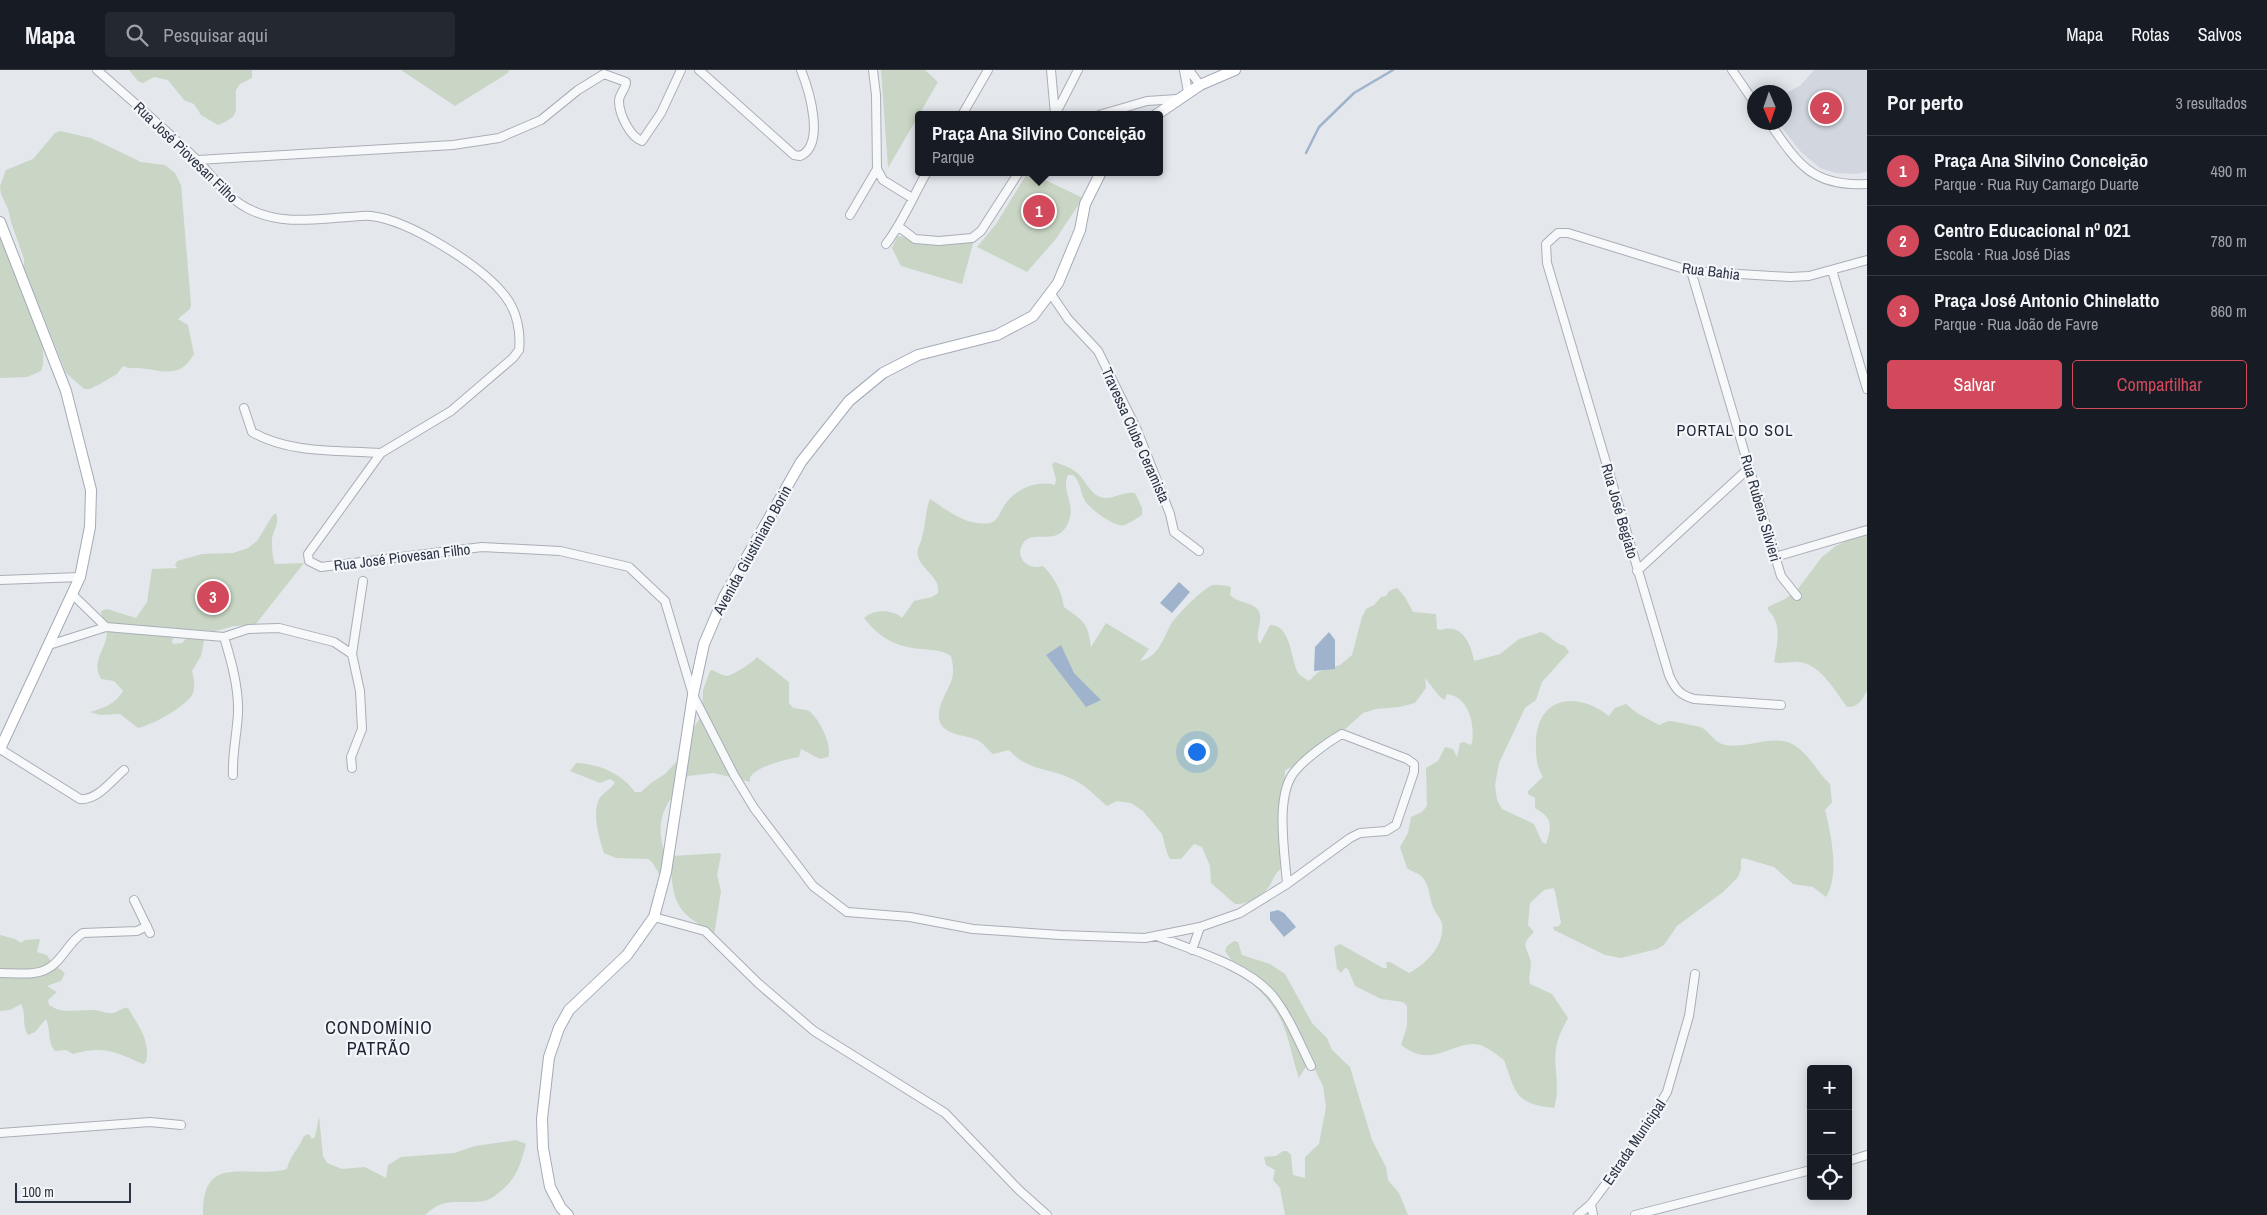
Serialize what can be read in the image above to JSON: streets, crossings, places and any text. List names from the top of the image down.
{
  "streets": {
    "main road": ["Avenida Giustiniano Borin"],
    "street": [
      "Rua José Piovesan Filho",
      "Rua Bahia",
      "Travessa Clube Ceramista",
      "Rua Rubens Silvieri",
      "Rua José Begiato",
      "Estrada Municipal"
    ]
  },
  "crossings": [
    ["Rua José Piovesan Filho", "Avenida Giustiniano Borin"],
    ["Rua Bahia", "Rua Rubens Silvieri"],
    ["Rua Bahia", "Rua José Begiato"],
    ["Travessa Clube Ceramista", "Avenida Giustiniano Borin"]
  ],
  "districts": ["PORTAL DO SOL", "CONDOMÍNIO PATRÃO"],
  "scale_bar": "100 m",
  "north": "bottom",
  "page": {
    "header": "Mapa",
    "search": "Pesquisar aqui",
    "nav": ["Mapa", "Rotas", "Salvos"],
    "heading": ["Por perto", "3 resultados"],
    "pins": ["2", "1", "3"],
    "popup": ["Praça Ana Silvino Conceição", "Parque"],
    "list": [
      {
        "mark": "1",
        "name": "Praça Ana Silvino Conceição",
        "note": "Parque · Rua Ruy Camargo Duarte",
        "value": "490 m"
      },
      {
        "mark": "2",
        "name": "Centro Educacional nº 021",
        "note": "Escola · Rua José Dias",
        "value": "780 m"
      },
      {
        "mark": "3",
        "name": "Praça José Antonio Chinelatto",
        "note": "Parque · Rua João de Favre",
        "value": "860 m"
      }
    ],
    "buttons": ["Salvar", "Compartilhar"],
    "map_buttons": ["+", "−"],
    "scale": "100 m"
  }
}
